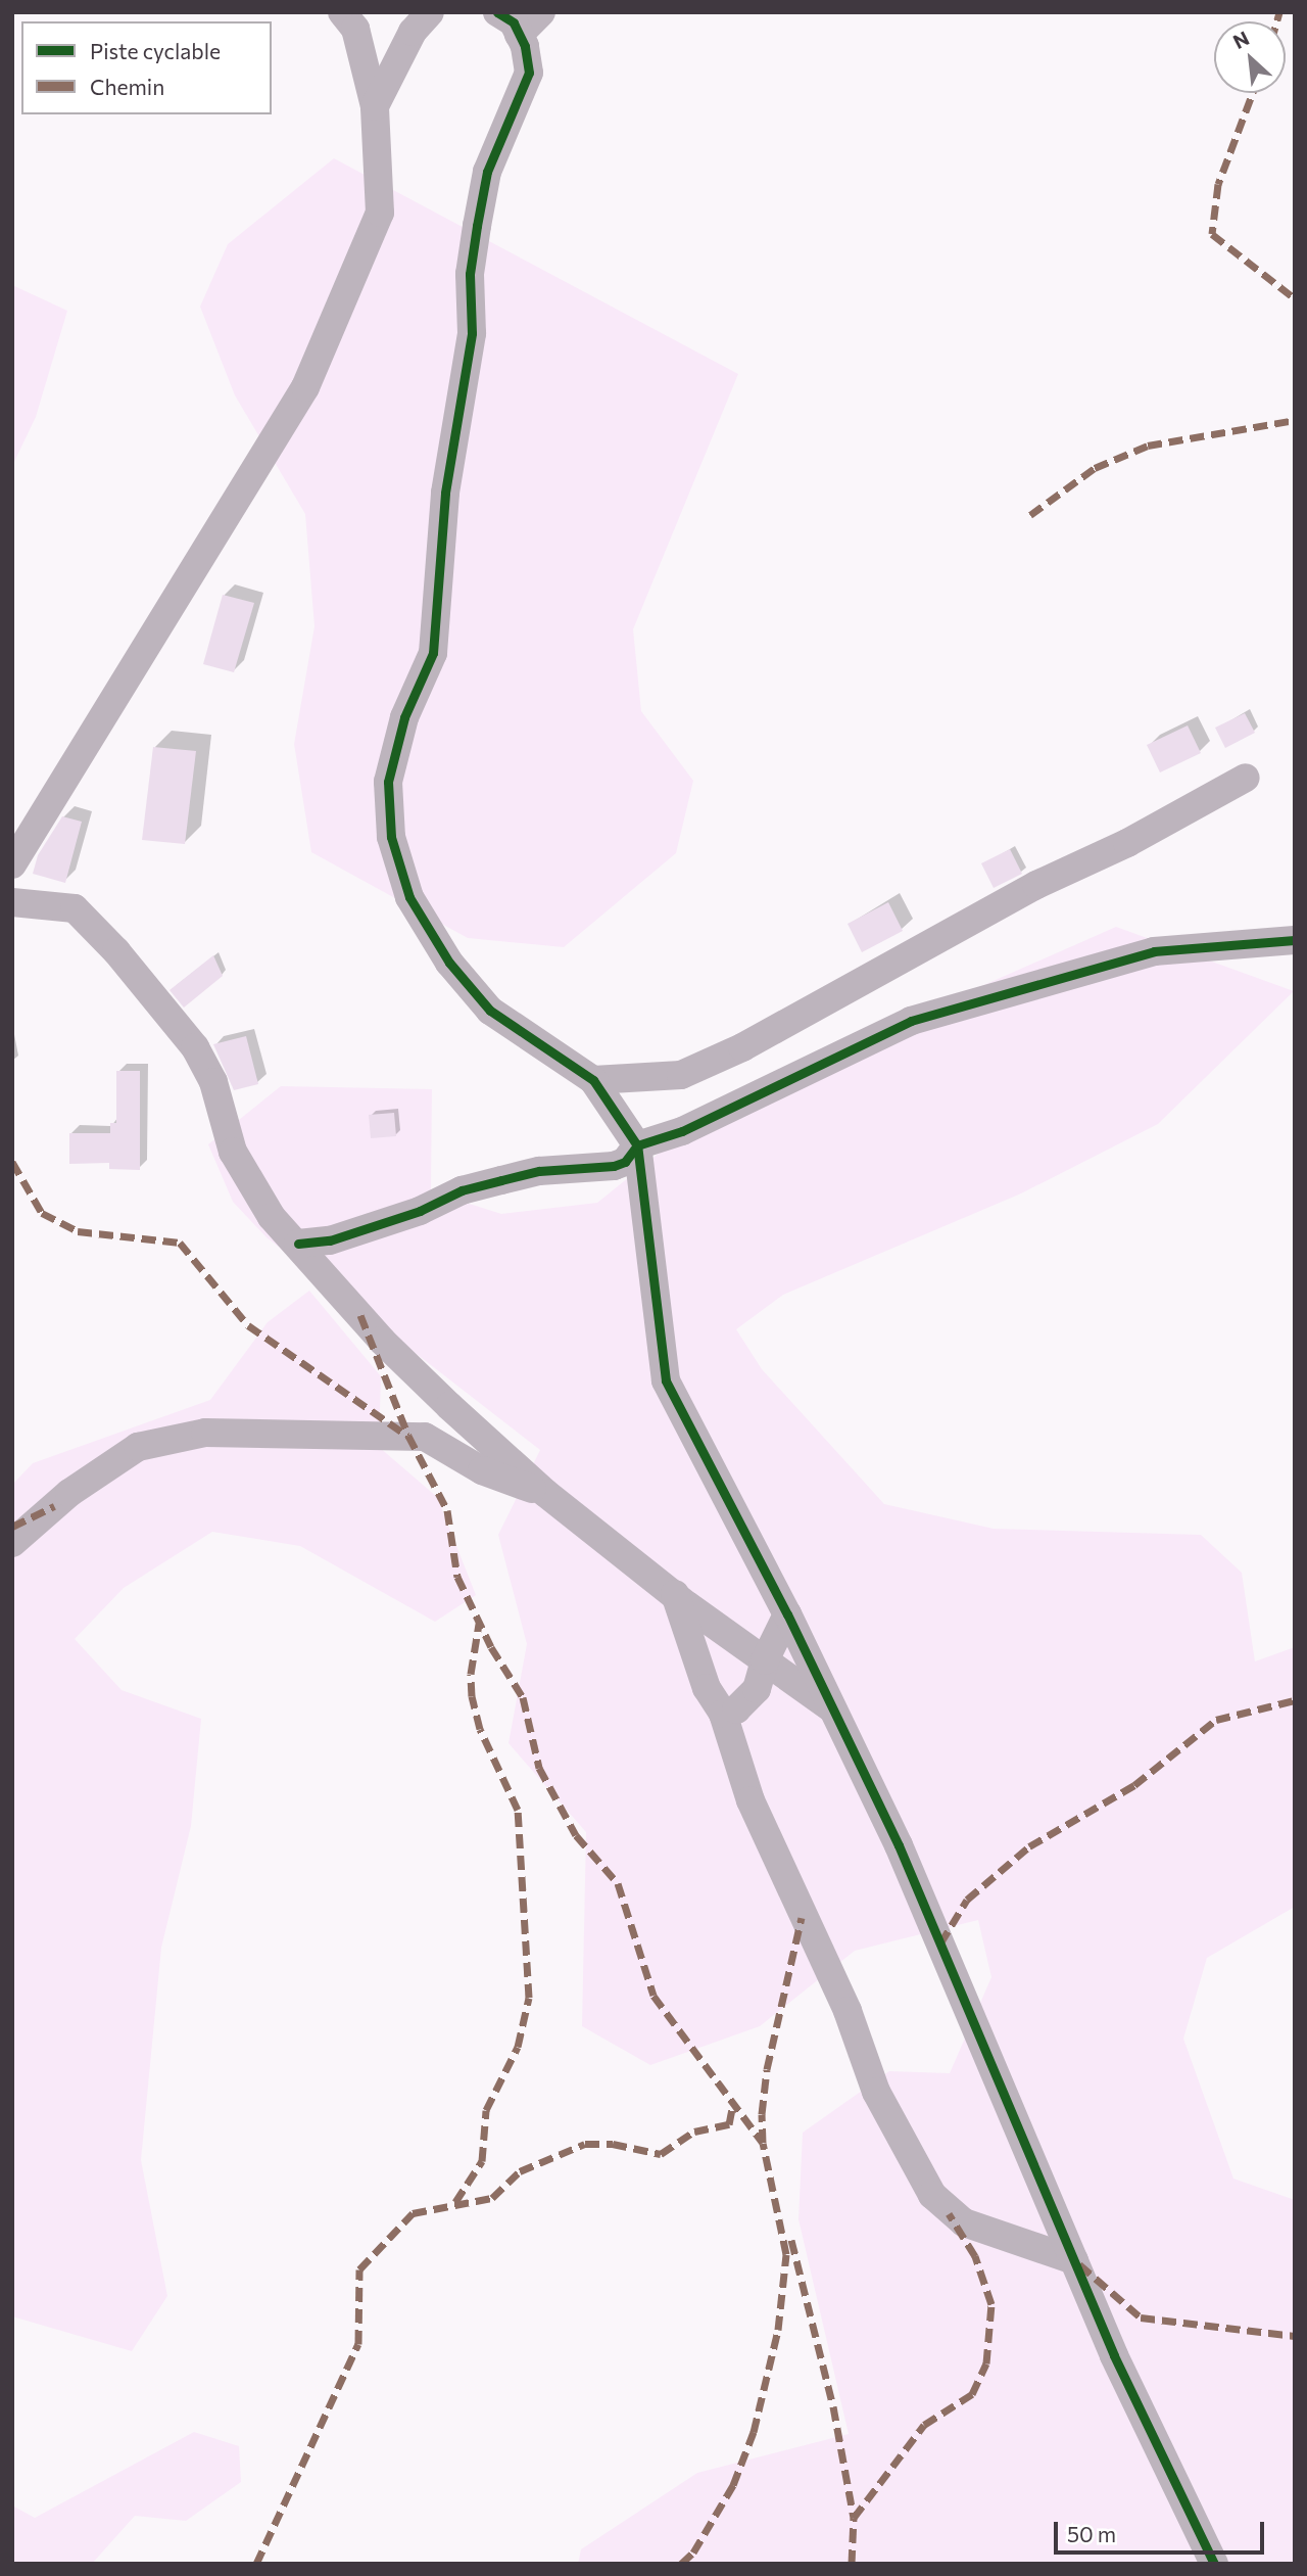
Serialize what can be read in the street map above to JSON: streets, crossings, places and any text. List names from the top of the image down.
{
  "legend": ["Piste cyclable", "Chemin"],
  "scale_bar": "50 m",
  "north": "top left"
}
